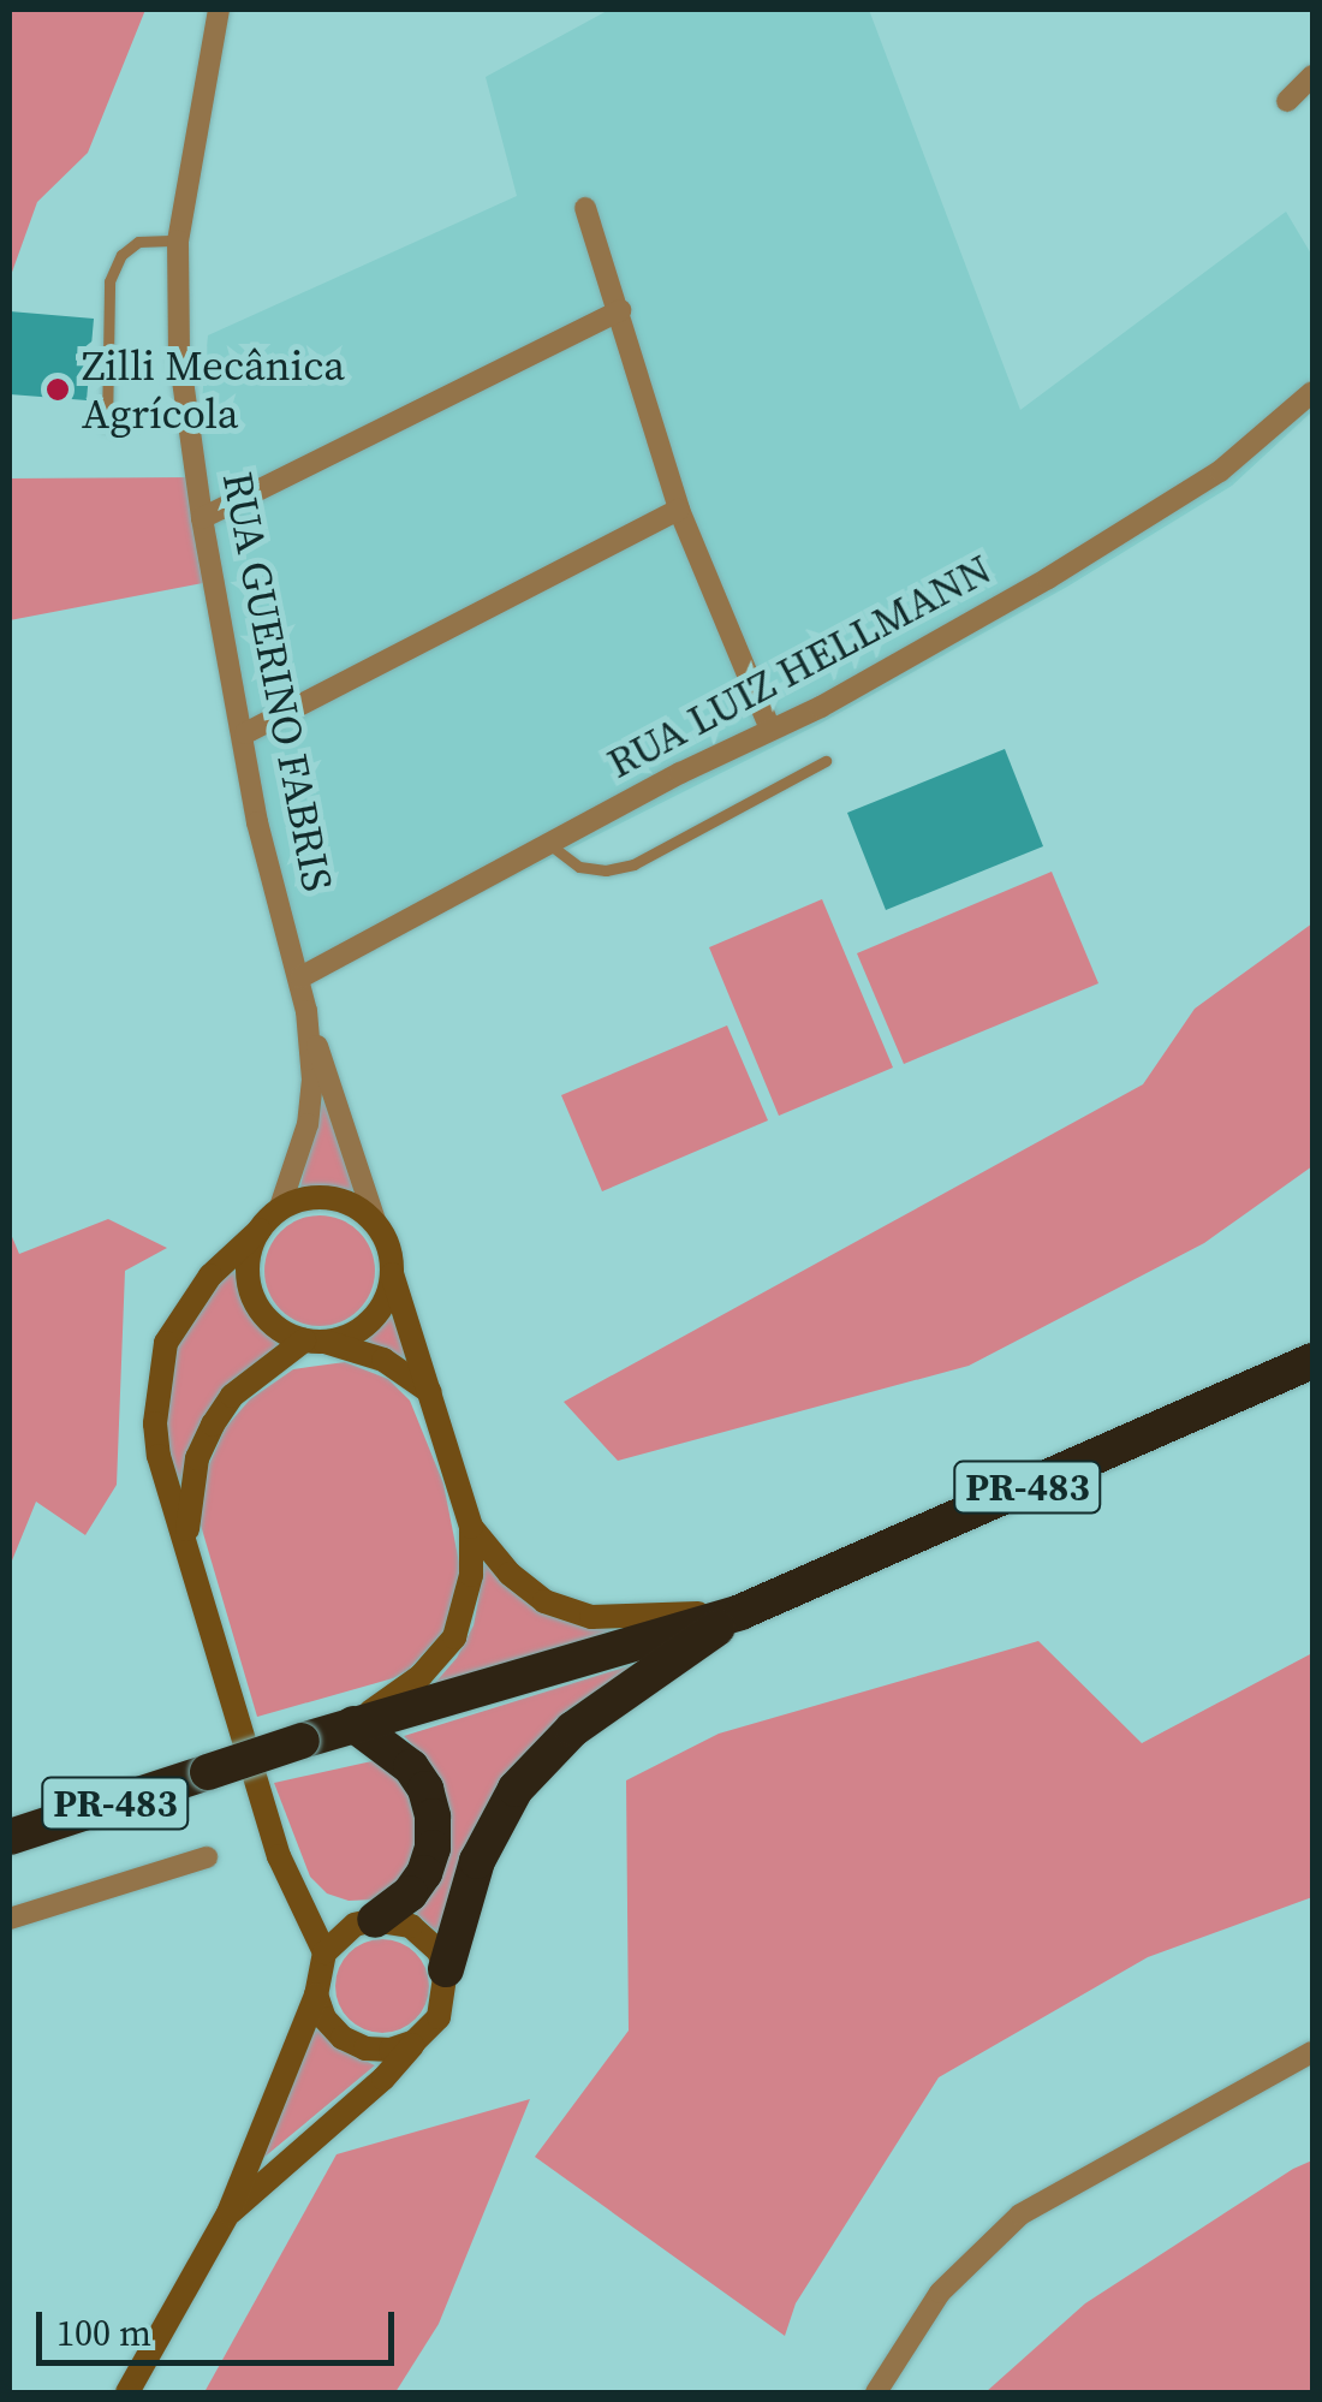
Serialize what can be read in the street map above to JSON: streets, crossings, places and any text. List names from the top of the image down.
{
  "streets": {
    "highway": ["PR-483"],
    "street": ["RUA LUIZ HELLMANN", "RUA GUERINO FABRIS"]
  },
  "crossings": [
    ["RUA LUIZ HELLMANN", "RUA GUERINO FABRIS"]
  ],
  "places": ["Zilli Mecânica Agrícola"],
  "scale_bar": "100 m"
}
